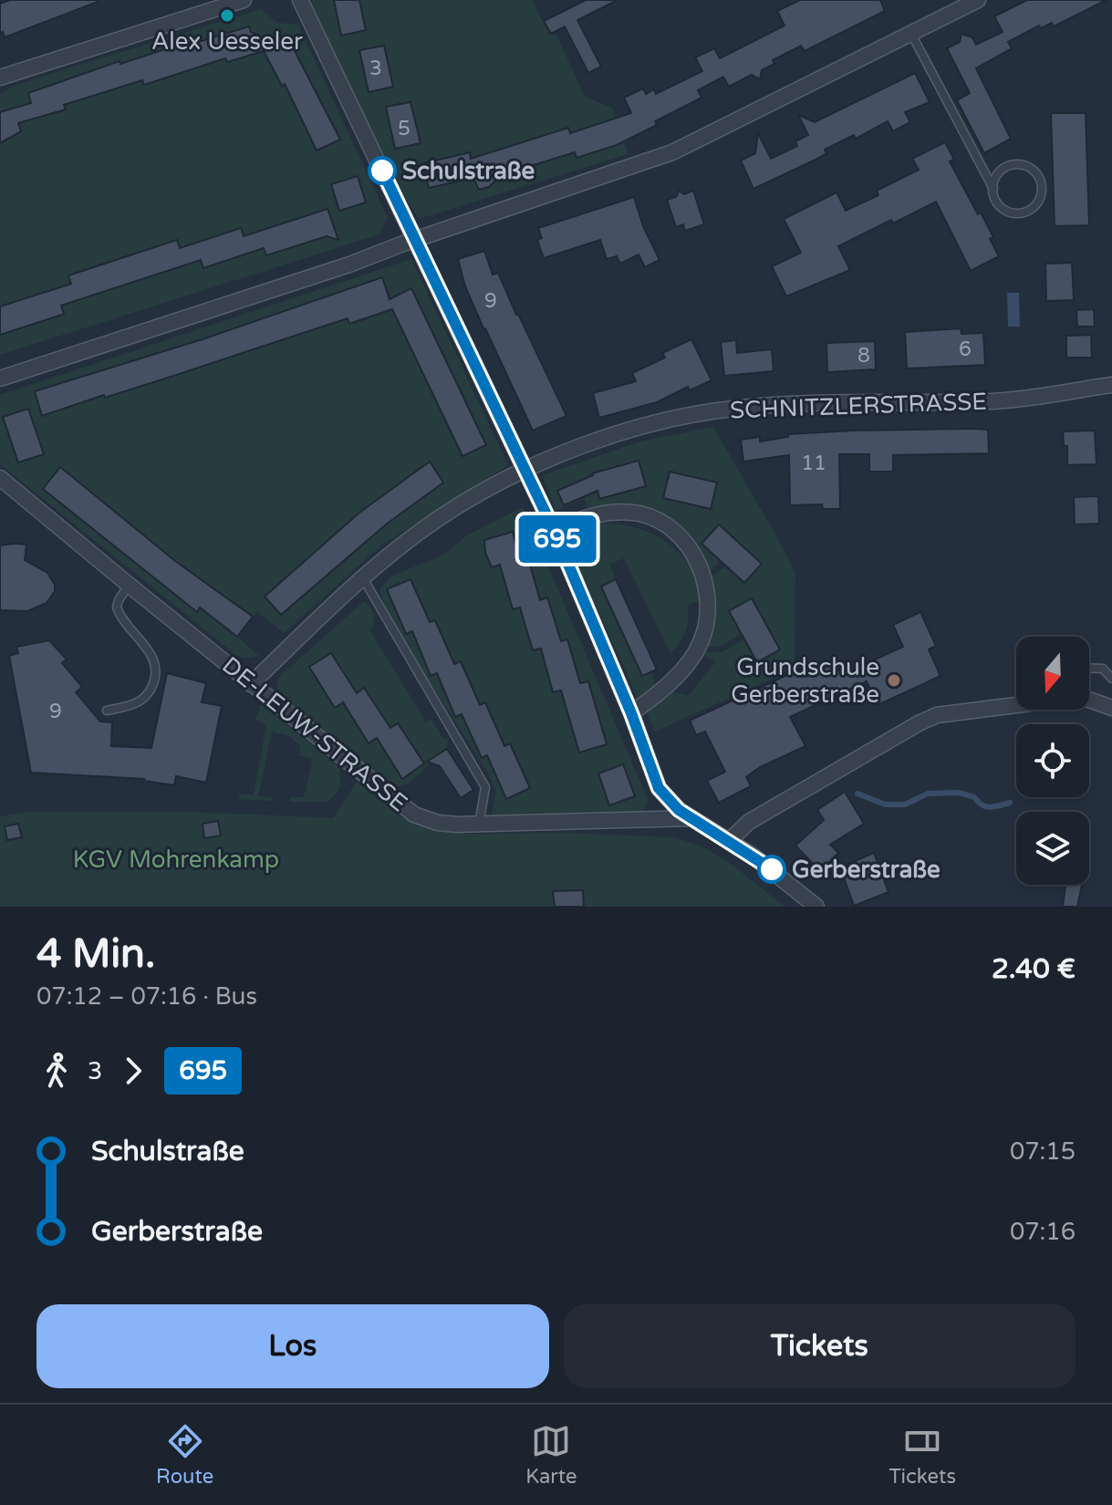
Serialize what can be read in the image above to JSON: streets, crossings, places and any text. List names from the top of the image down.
{
  "streets": {
    "street": ["SCHNITZLERSTRASSE", "DE-LEUW-STRASSE"]
  },
  "parks": ["KGV Mohrenkamp"],
  "places": [
    "Alex Uesseler",
    "Schulstraße",
    "Grundschule Gerberstraße",
    "Gerberstraße"
  ],
  "lines": ["bus line 695"],
  "house_numbers": [
    "3",
    "5",
    "9",
    "6",
    "8",
    "11",
    "9"
  ],
  "north": "bottom",
  "page": {
    "on_map": "695",
    "heading": ["4 Min.", "07:12 – 07:16 · Bus", "2.40 €"],
    "legs": ["3", "695"],
    "list": [
      {
        "name": "Schulstraße",
        "value": "07:15"
      },
      {
        "name": "Gerberstraße",
        "value": "07:16"
      }
    ],
    "buttons": ["Los", "Tickets"],
    "tabs": ["Route", "Karte", "Tickets"]
  }
}
